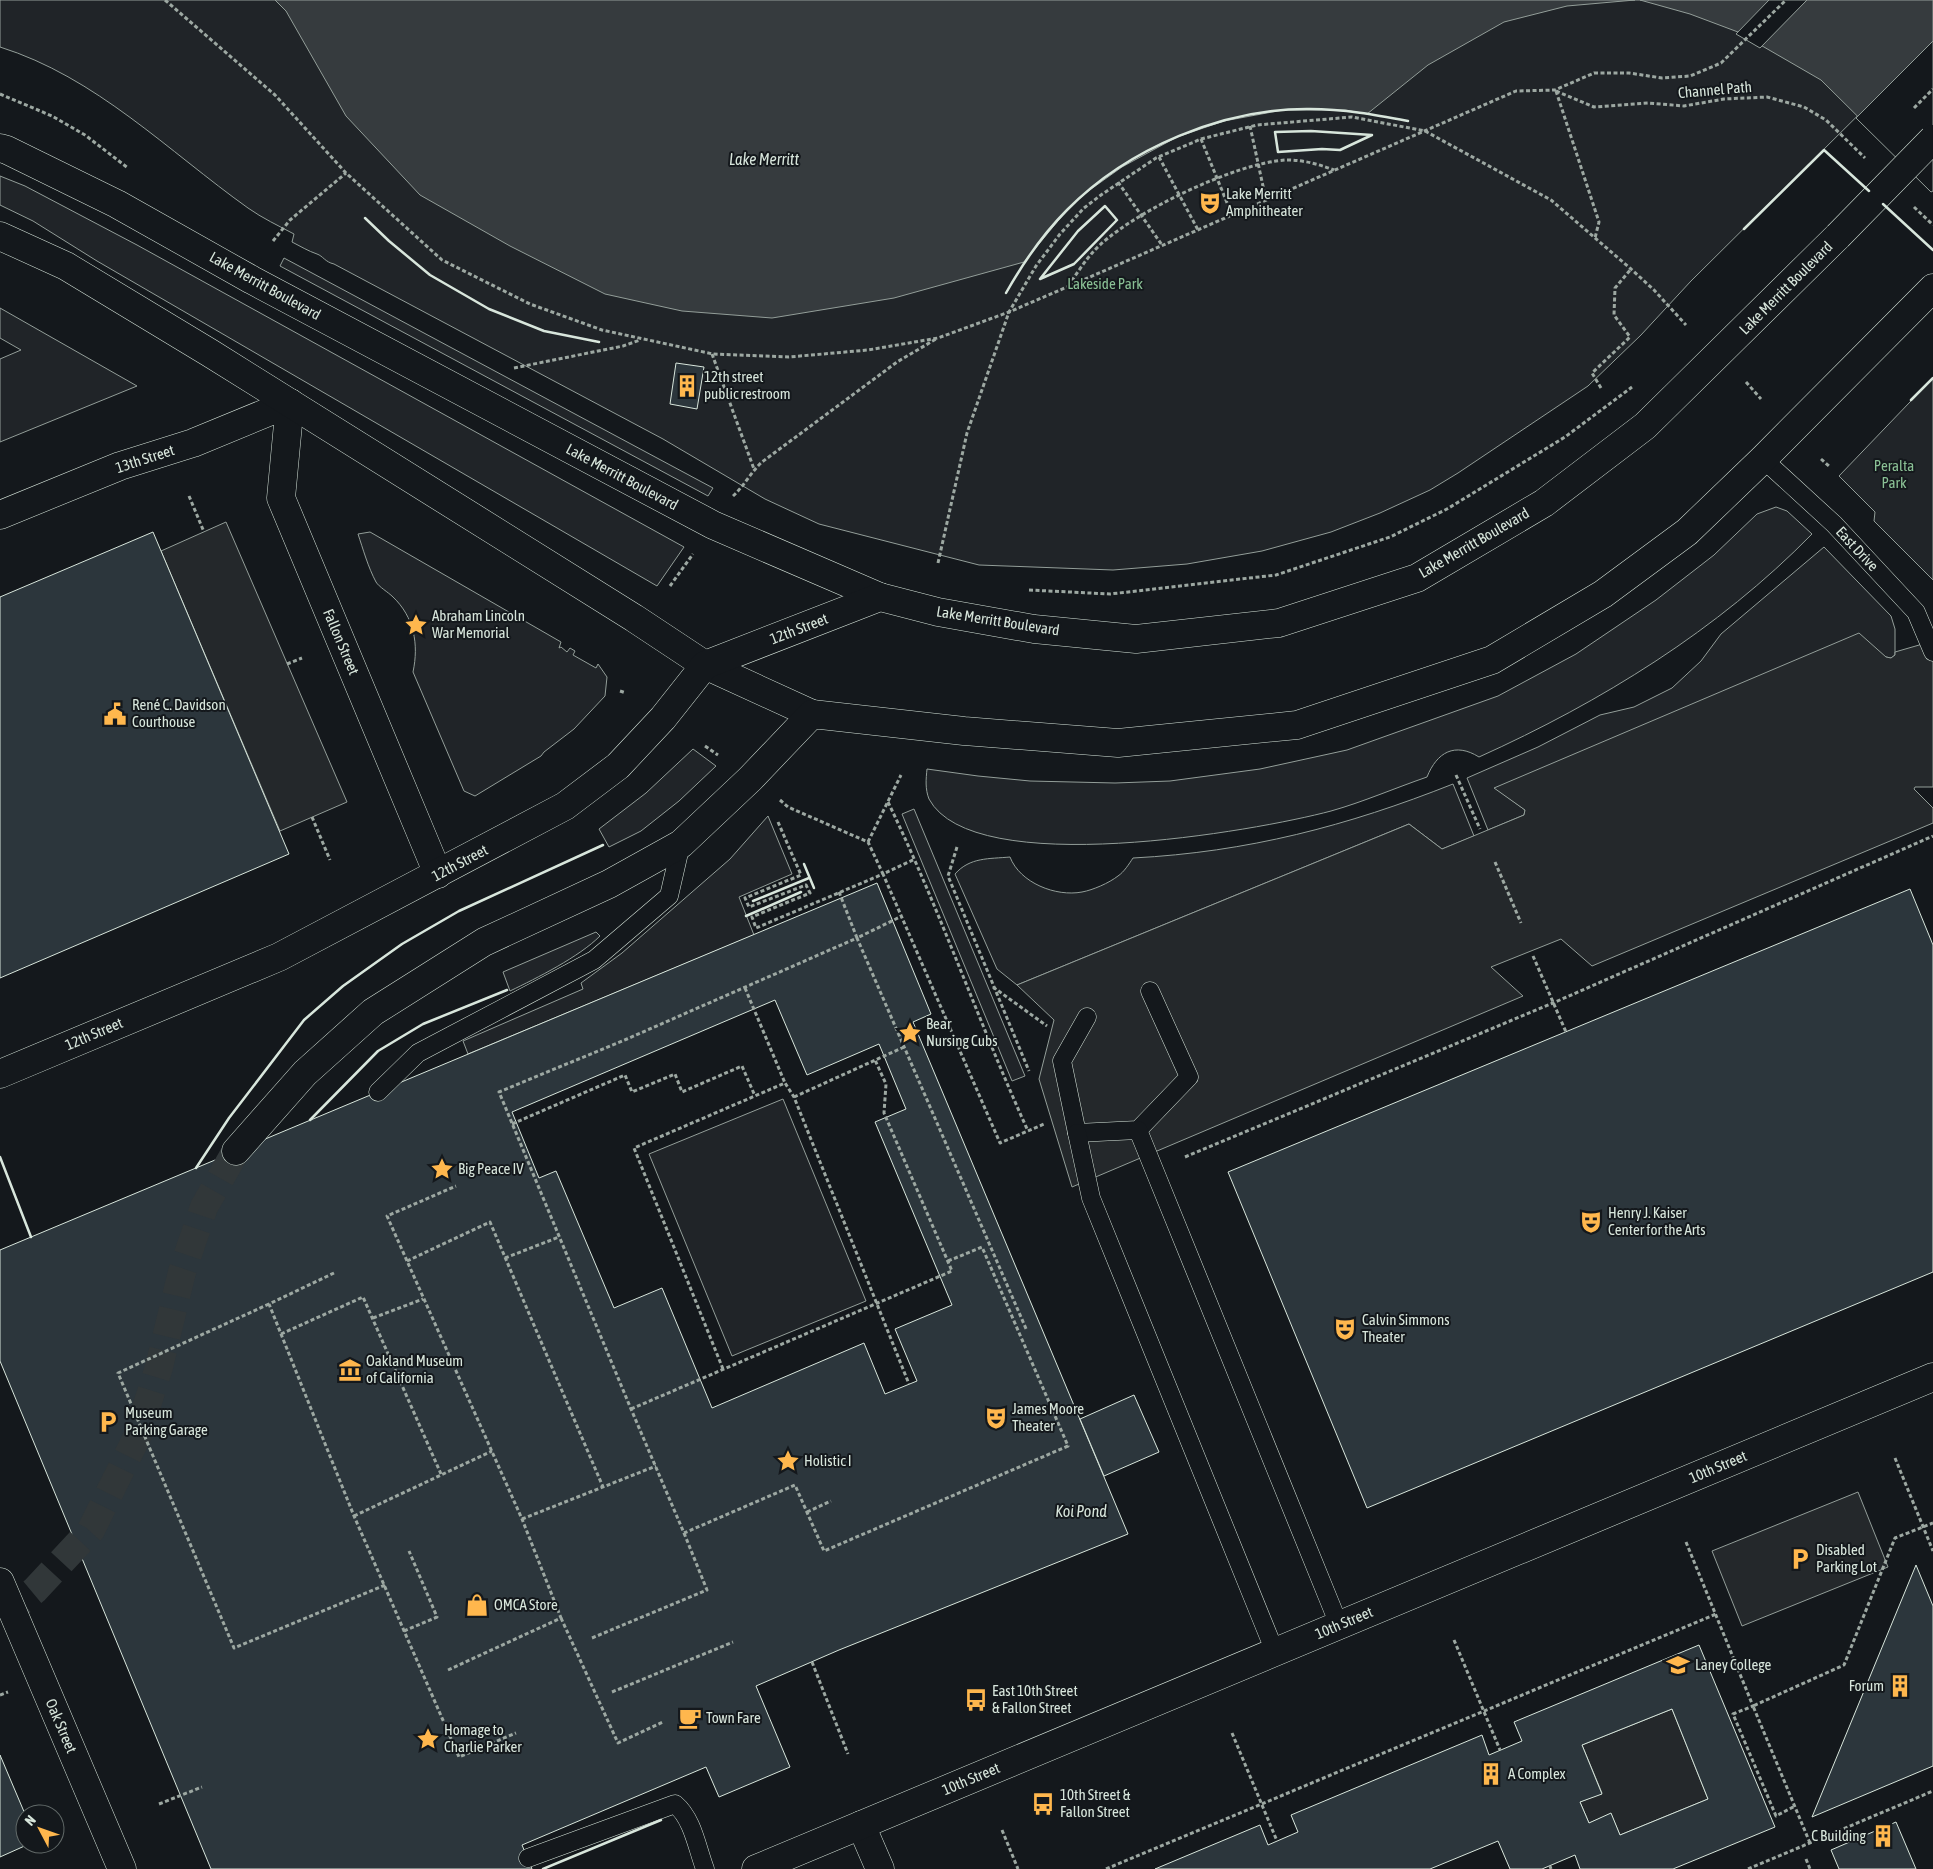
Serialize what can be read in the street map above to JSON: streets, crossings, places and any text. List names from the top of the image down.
{
  "streets": {
    "main road": [
      "Lake Merritt Boulevard",
      "13th Street",
      "12th Street",
      "Fallon Street",
      "10th Street",
      "Oak Street"
    ],
    "lane": ["East Drive"],
    "path": ["Channel Path"]
  },
  "crossings": [
    ["Lake Merritt Boulevard", "12th Street"],
    ["13th Street", "Fallon Street"],
    ["12th Street", "Fallon Street"]
  ],
  "water": ["Lake Merritt", "Koi Pond"],
  "parks": ["Lakeside Park", "Peralta Park"],
  "places": {
    "theatre": [
      "Lake Merritt Amphitheater",
      "Henry J. Kaiser Center for the Arts",
      "Calvin Simmons Theater",
      "James Moore Theater"
    ],
    "building": [
      "12th street public restroom",
      "Forum",
      "A Complex",
      "C Building"
    ],
    "place": [
      "Abraham Lincoln War Memorial",
      "Bear Nursing Cubs",
      "Big Peace IV",
      "Holistic I",
      "Homage to Charlie Parker"
    ],
    "public building": ["René C. Davidson Courthouse"],
    "museum": ["Oakland Museum of California"],
    "parking": ["Museum Parking Garage", "Disabled Parking Lot"],
    "shop": ["OMCA Store"],
    "school or university": ["Laney College"],
    "bus stop": ["East 10th Street & Fallon Street", "10th Street & Fallon Street"],
    "cafe": ["Town Fare"]
  },
  "north": "top left"
}
